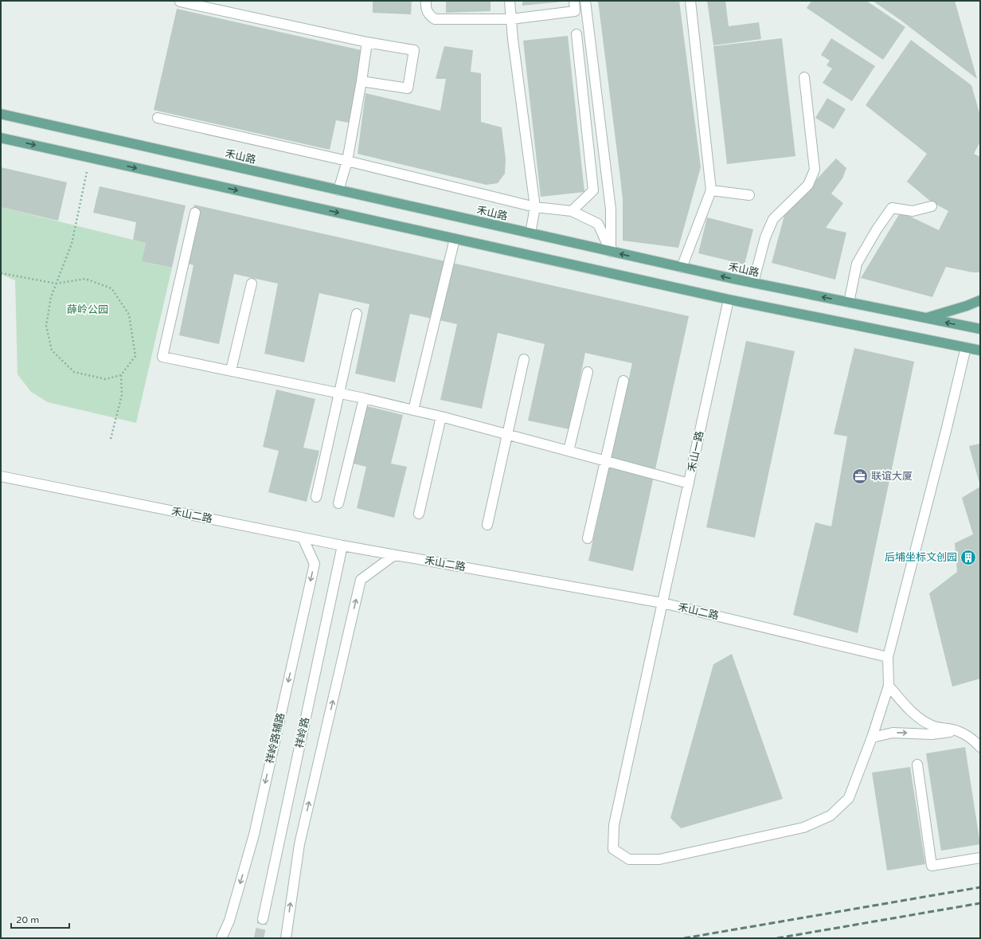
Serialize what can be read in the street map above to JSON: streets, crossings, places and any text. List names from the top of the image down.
{
  "streets": {
    "main road": ["禾山路"],
    "street": [
      "禾山一路",
      "禾山二路",
      "祥岭路",
      "祥岭路辅路"
    ]
  },
  "crossings": [
    ["禾山一路", "禾山二路"],
    ["禾山二路", "祥岭路"],
    ["禾山二路", "祥岭路辅路"]
  ],
  "parks": ["薛岭公园"],
  "places": {
    "office": ["联谊大厦"],
    "building": ["后埔坐标文创园"]
  },
  "scale_bar": "20 m"
}
